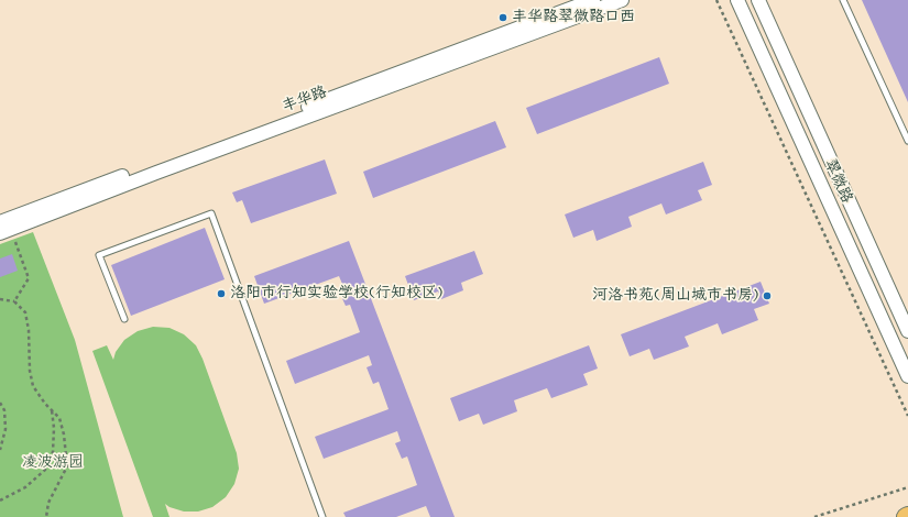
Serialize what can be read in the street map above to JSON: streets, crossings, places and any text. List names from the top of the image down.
{
  "streets": {
    "street": ["丰华路", "翠微路"]
  },
  "parks": ["凌波游园"],
  "places": ["丰华路翠微路口西", "洛阳市行知实验学校(行知校区)", "河洛书苑(周山城市书房)"]
}
